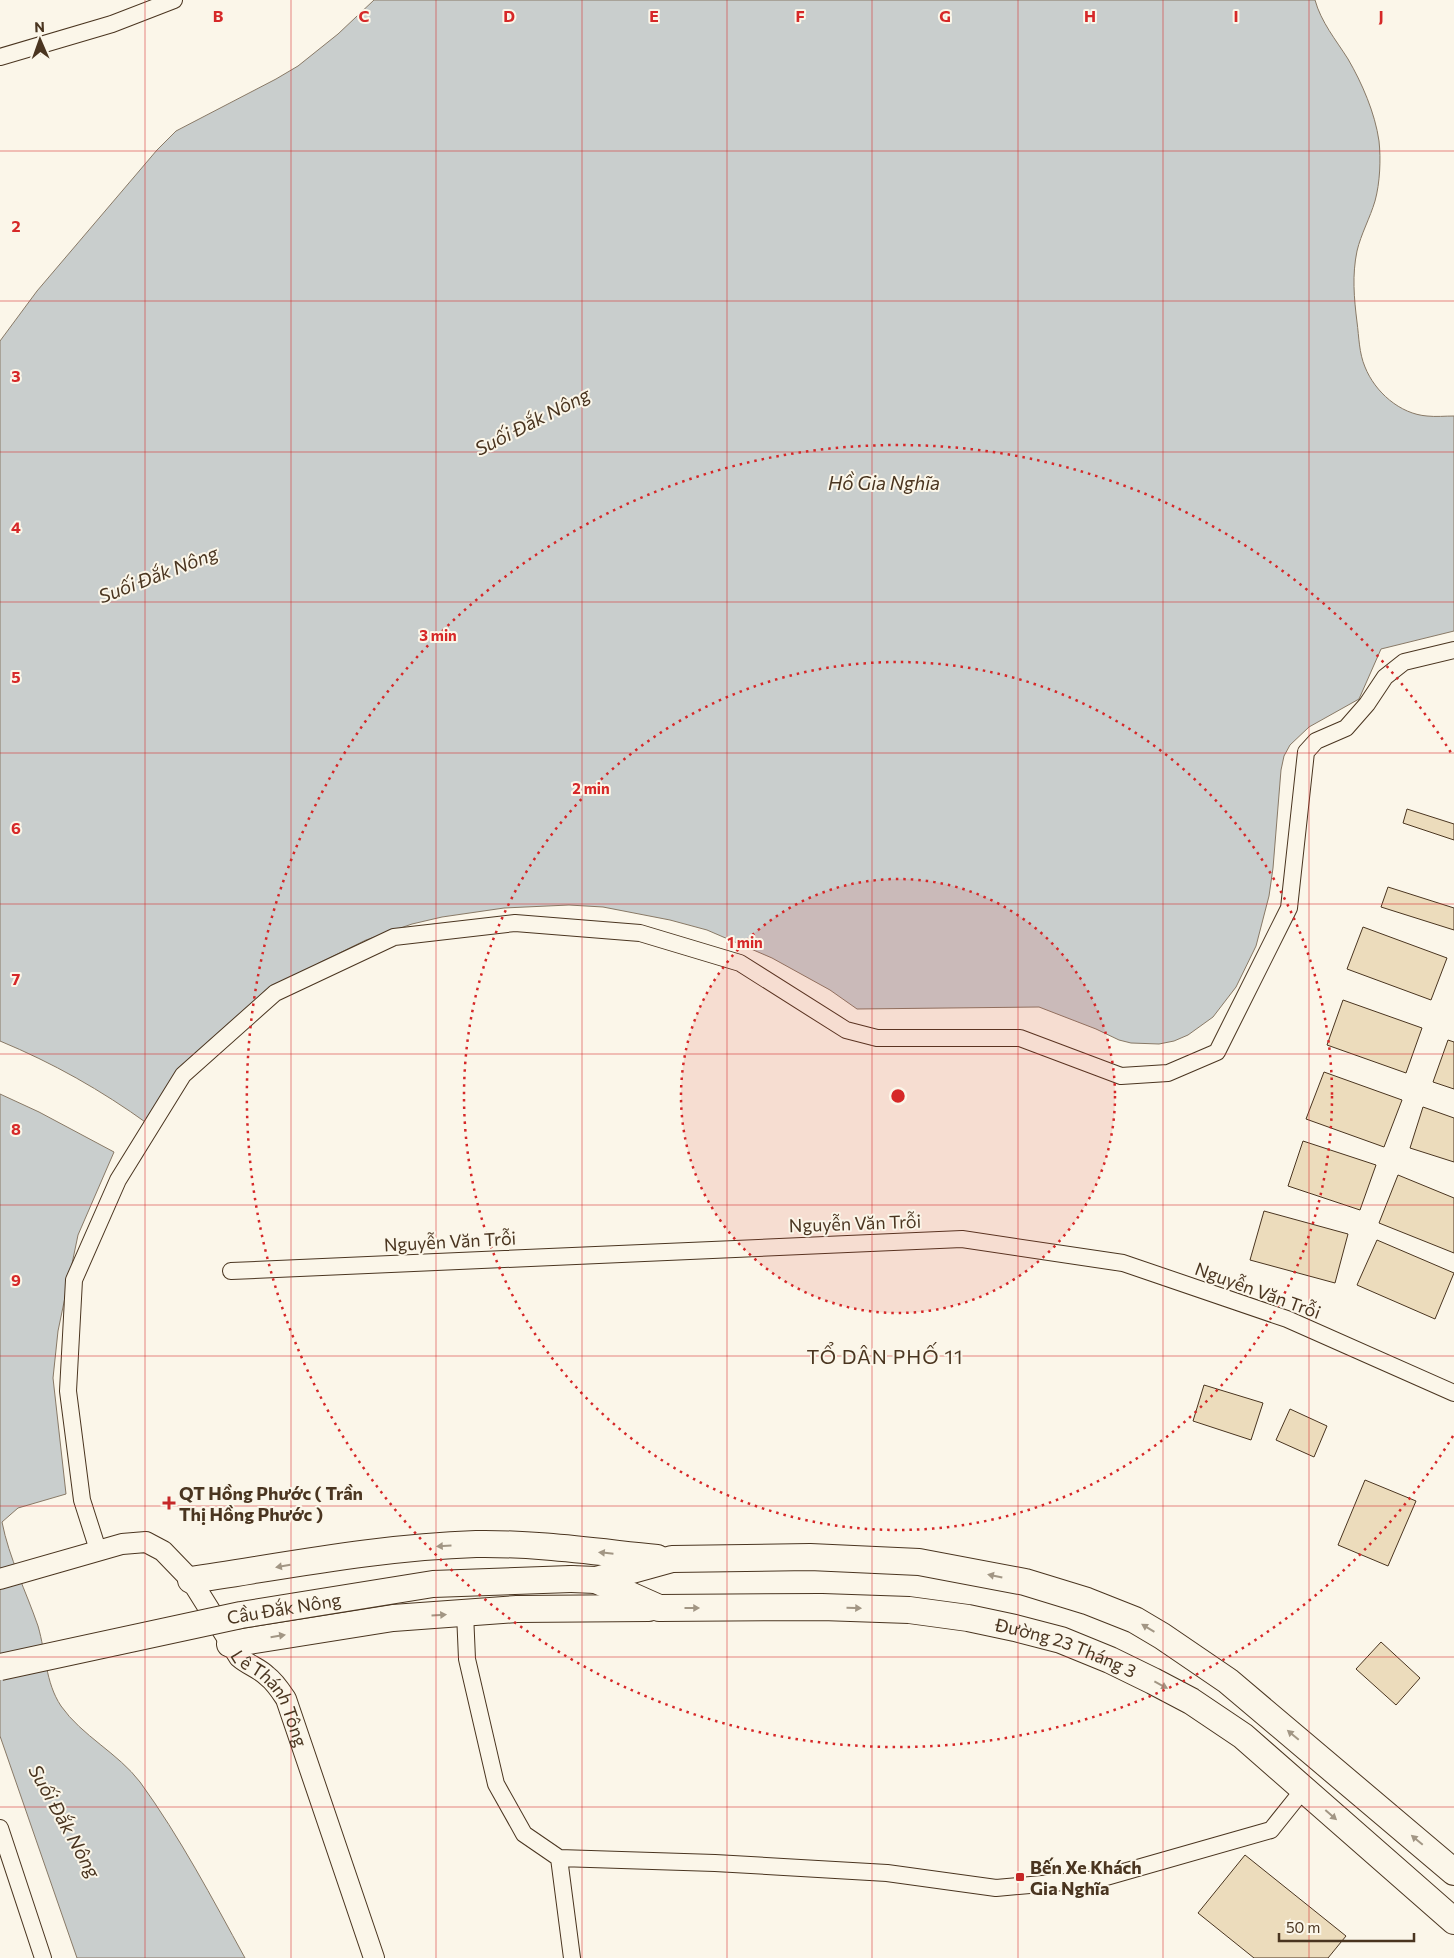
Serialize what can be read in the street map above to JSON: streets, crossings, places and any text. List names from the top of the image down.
{
  "streets": {
    "main road": ["Cầu Đắk Nông", "Đường 23 Tháng 3"],
    "street": ["Nguyễn Văn Trỗi", "Lê Thánh Tông"]
  },
  "crossings": [
    ["Cầu Đắk Nông", "Đường 23 Tháng 3"]
  ],
  "districts": ["TỔ DÂN PHỐ 11"],
  "water": ["Suối Đắk Nông", "Hồ Gia Nghĩa"],
  "places": {
    "health": ["QT Hồng Phước ( Trần Thị Hồng Phước )"],
    "transit": ["Bến Xe Khách Gia Nghĩa"]
  },
  "scale_bar": "50 m",
  "north": "top",
  "grid": {
    "columns": [
      "B",
      "C",
      "D",
      "E",
      "F",
      "G",
      "H",
      "I",
      "J"
    ],
    "rows": [
      "2",
      "3",
      "4",
      "5",
      "6",
      "7",
      "8",
      "9"
    ]
  },
  "rings": ["3 min", "2 min", "1 min"]
}
